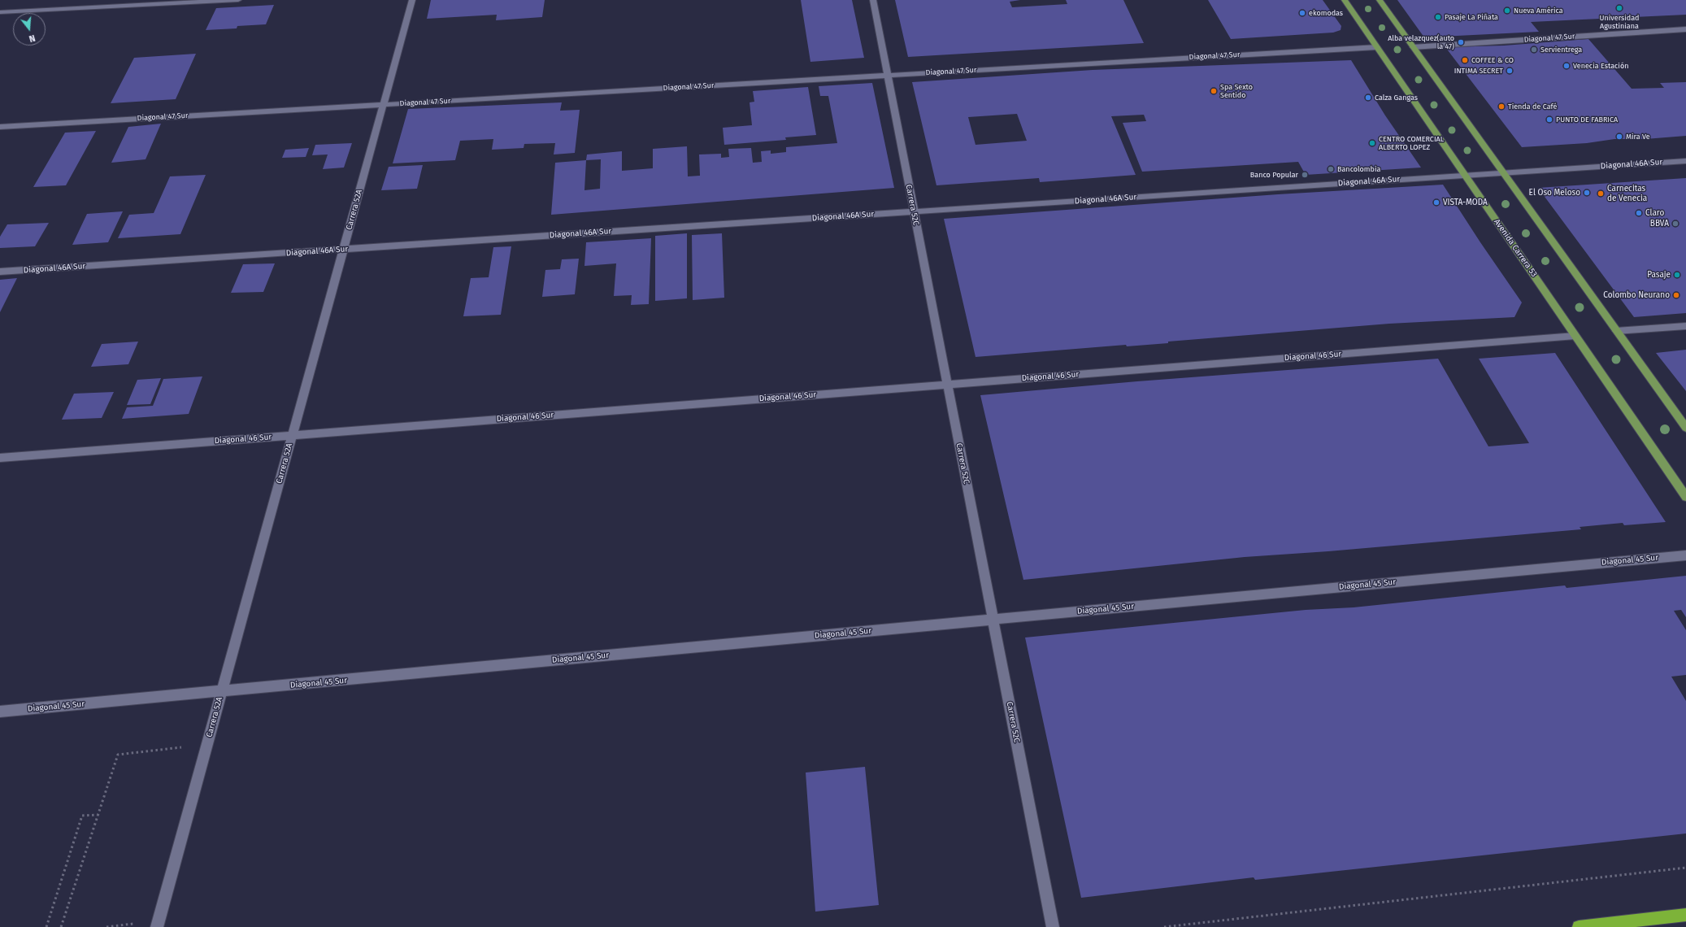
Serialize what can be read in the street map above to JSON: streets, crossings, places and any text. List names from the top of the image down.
{
  "streets": {
    "main road": ["Avenida Carrera 53"],
    "street": [
      "Diagonal 47 Sur",
      "Diagonal 46A Sur",
      "Carrera 52C",
      "Carrera 52A",
      "Diagonal 46 Sur",
      "Diagonal 45 Sur"
    ]
  },
  "crossings": [
    ["Diagonal 47 Sur", "Carrera 52C"],
    ["Diagonal 47 Sur", "Carrera 52A"],
    ["Diagonal 47 Sur", "Avenida Carrera 53"],
    ["Diagonal 46A Sur", "Carrera 52C"],
    ["Diagonal 46A Sur", "Carrera 52A"],
    ["Diagonal 46A Sur", "Avenida Carrera 53"],
    ["Carrera 52C", "Diagonal 46 Sur"],
    ["Carrera 52C", "Diagonal 45 Sur"],
    ["Carrera 52A", "Diagonal 46 Sur"],
    ["Carrera 52A", "Diagonal 45 Sur"],
    ["Avenida Carrera 53", "Diagonal 46 Sur"]
  ],
  "places": [
    "Universidad Agustiniana",
    "Nueva América",
    "ekomodas",
    "Pasaje La Piñata",
    "Alba velazquez(auto la 47)",
    "Servientrega",
    "COFFEE & CO",
    "Venecia Estación",
    "INTIMA SECRET",
    "Spa Sexto Sentido",
    "Calza Gangas",
    "Tienda de Café",
    "PUNTO DE FABRICA",
    "Mira Ve",
    "CENTRO COMERCIAL ALBERTO LOPEZ",
    "Bancolombia",
    "Banco Popular",
    "El Oso Meloso",
    "Carnecitas de Venecia",
    "VISTA-MODA",
    "Claro",
    "BBVA",
    "Pasaje",
    "Colombo Neurano"
  ],
  "north": "bottom"
}
